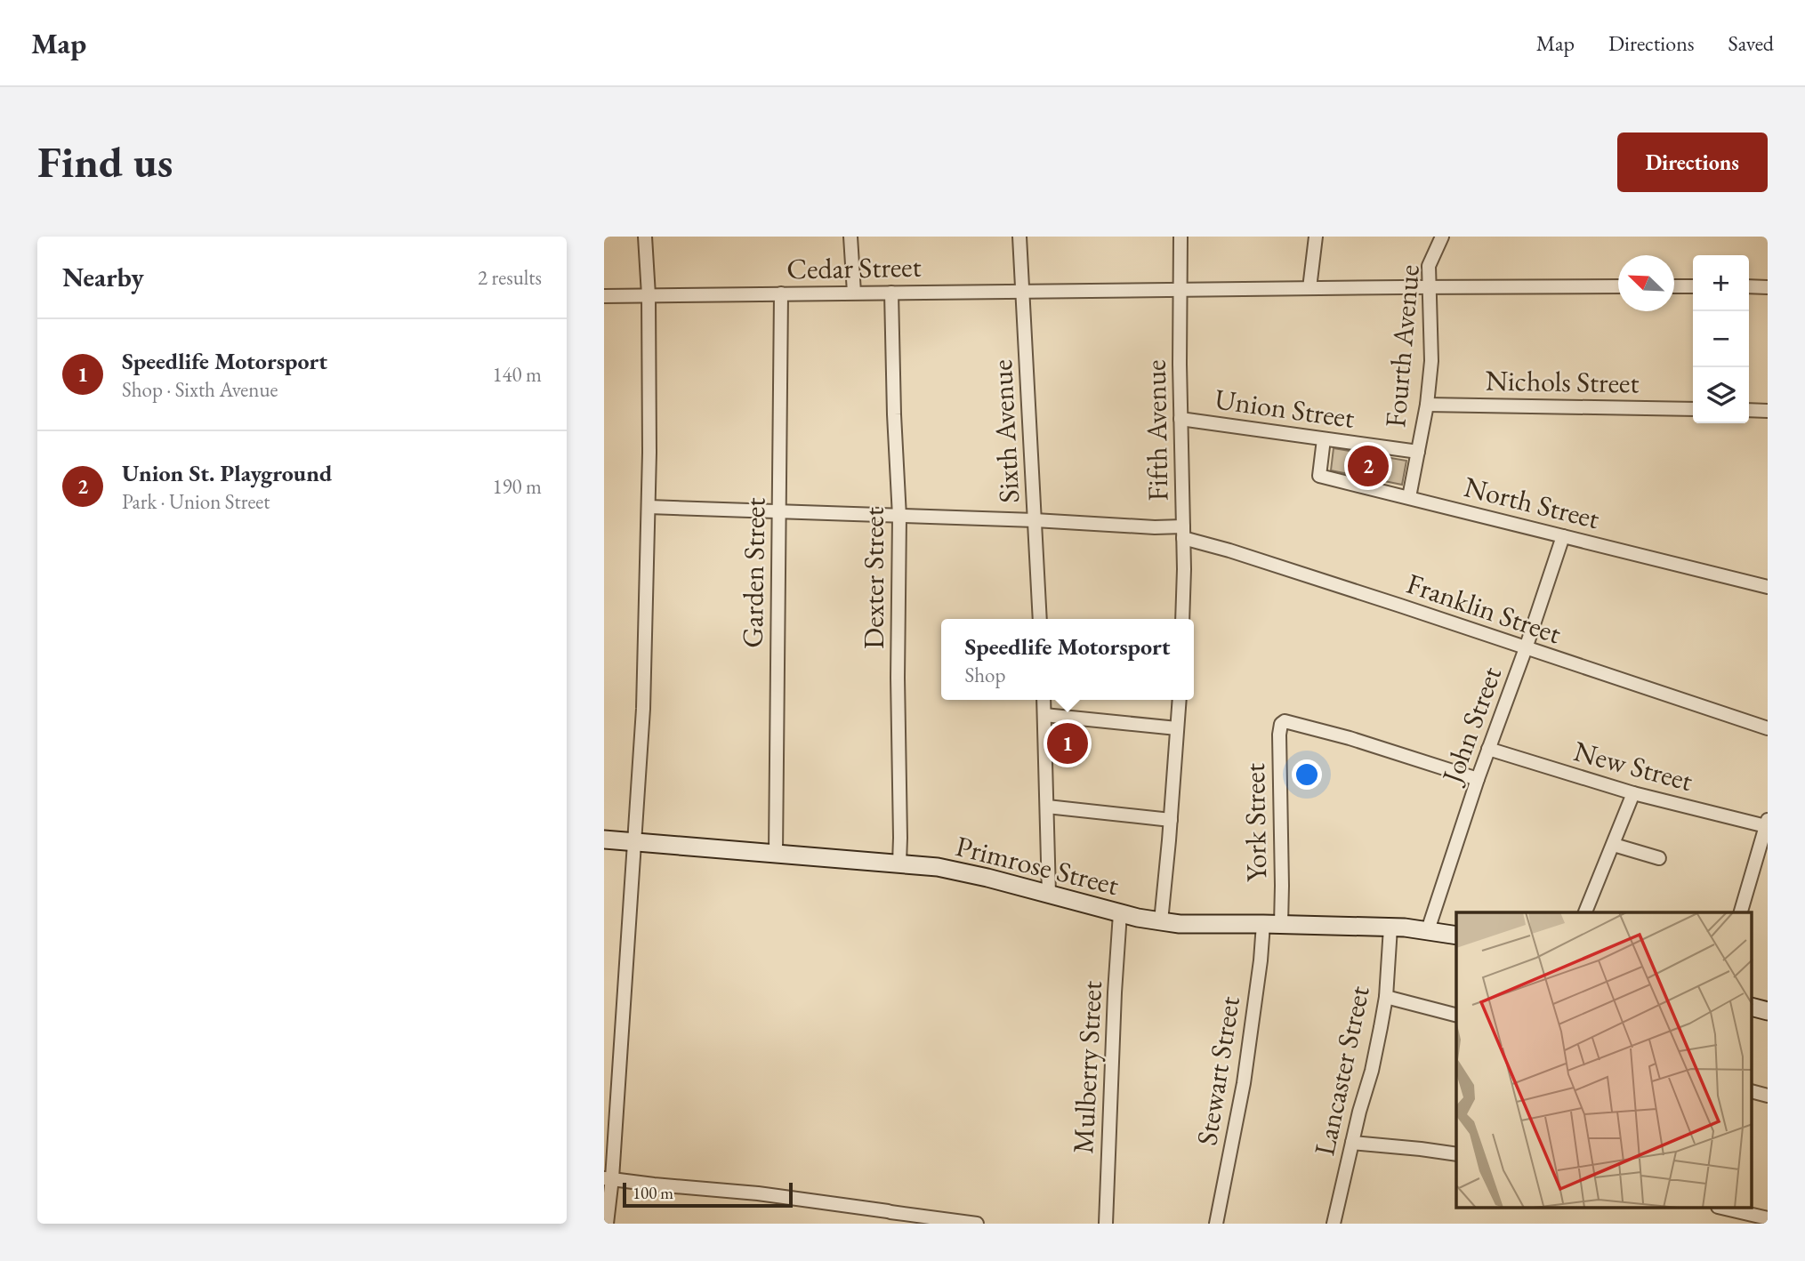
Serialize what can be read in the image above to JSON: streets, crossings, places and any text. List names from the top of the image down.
{
  "streets": {
    "main road": ["Primrose Street"],
    "street": [
      "Cedar Street",
      "Fourth Avenue",
      "Nichols Street",
      "Union Street",
      "Fifth Avenue",
      "Sixth Avenue",
      "North Street",
      "Garden Street",
      "Dexter Street",
      "Franklin Street",
      "John Street",
      "New Street",
      "York Street",
      "Mulberry Street",
      "Stewart Street",
      "Lancaster Street"
    ]
  },
  "crossings": [
    ["Cedar Street", "Fourth Avenue"],
    ["Cedar Street", "Fifth Avenue"],
    ["Cedar Street", "Sixth Avenue"],
    ["Cedar Street", "Garden Street"],
    ["Cedar Street", "Dexter Street"],
    ["Fourth Avenue", "Nichols Street"],
    ["Fourth Avenue", "Union Street"],
    ["Fourth Avenue", "North Street"],
    ["Union Street", "Fifth Avenue"],
    ["Union Street", "North Street"],
    ["Fifth Avenue", "Franklin Street"],
    ["Sixth Avenue", "Franklin Street"],
    ["North Street", "John Street"],
    ["Garden Street", "Franklin Street"],
    ["Garden Street", "Primrose Street"],
    ["Dexter Street", "Franklin Street"],
    ["Dexter Street", "Primrose Street"],
    ["Franklin Street", "John Street"],
    ["John Street", "New Street"],
    ["John Street", "York Street"],
    ["John Street", "Primrose Street"],
    ["York Street", "Primrose Street"],
    ["Primrose Street", "Mulberry Street"],
    ["Primrose Street", "Stewart Street"],
    ["Primrose Street", "Lancaster Street"]
  ],
  "scale_bar": "100 m",
  "north": "top left",
  "page": {
    "header": "Map",
    "nav": ["Map", "Directions", "Saved"],
    "buttons": "Directions",
    "title": "Find us",
    "heading": ["Nearby", "2 results"],
    "map_buttons": ["+", "−"],
    "list": [
      {
        "mark": "1",
        "name": "Speedlife Motorsport",
        "note": "Shop · Sixth Avenue",
        "value": "140 m"
      },
      {
        "mark": "2",
        "name": "Union St. Playground",
        "note": "Park · Union Street",
        "value": "190 m"
      }
    ],
    "pins": ["2", "1"],
    "popup": ["Speedlife Motorsport", "Shop"],
    "scale": "100 m"
  }
}
